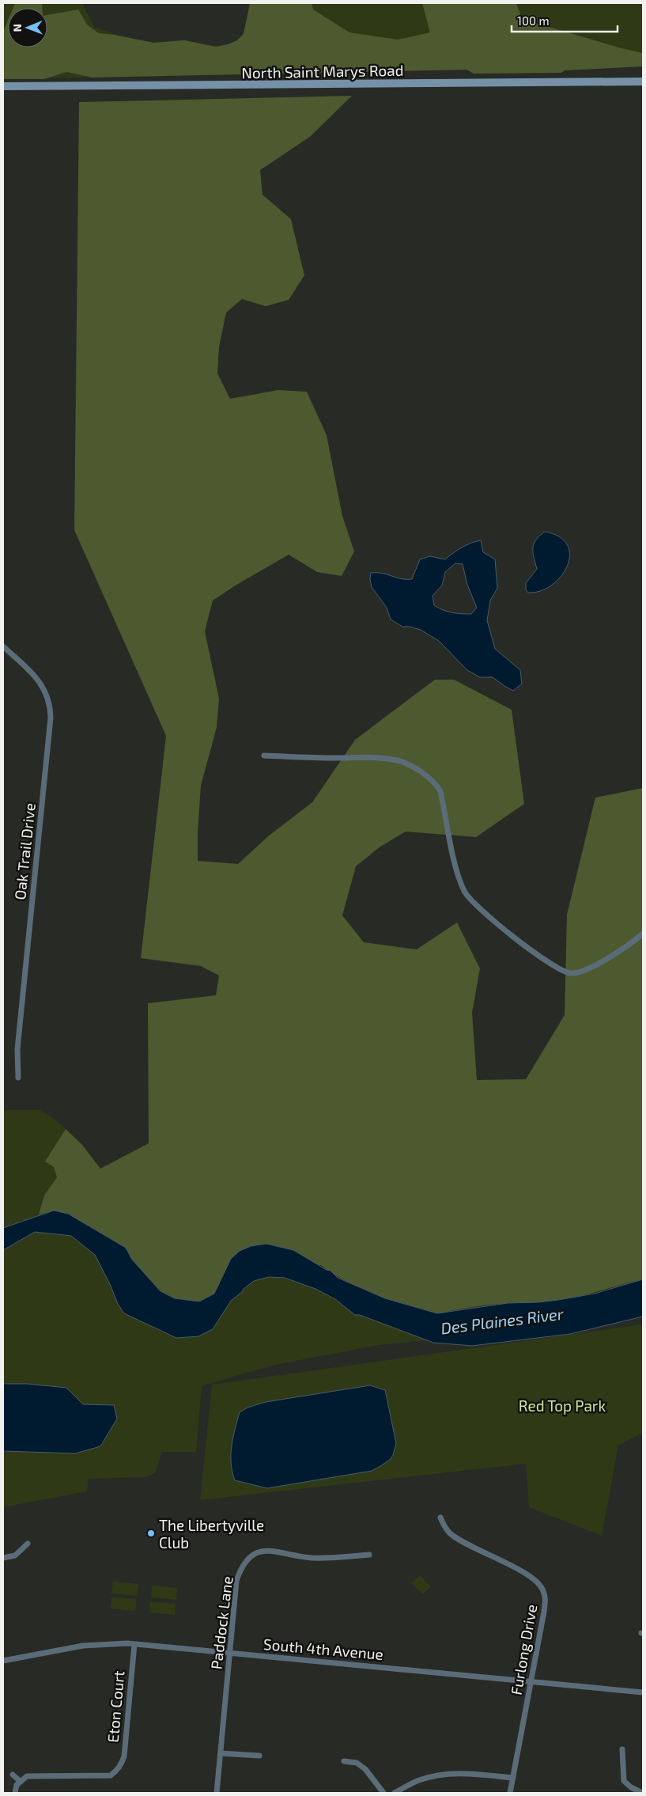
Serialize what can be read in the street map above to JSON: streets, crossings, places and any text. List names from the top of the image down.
{
  "streets": {
    "main road": ["North Saint Marys Road"],
    "street": [
      "Oak Trail Drive",
      "Paddock Lane",
      "South 4th Avenue",
      "Furlong Drive",
      "Eton Court"
    ]
  },
  "crossings": [
    ["Paddock Lane", "South 4th Avenue"],
    ["South 4th Avenue", "Furlong Drive"],
    ["South 4th Avenue", "Eton Court"]
  ],
  "water": ["Des Plaines River"],
  "parks": ["Red Top Park"],
  "places": ["The Libertyville Club"],
  "scale_bar": "100 m",
  "north": "left"
}
